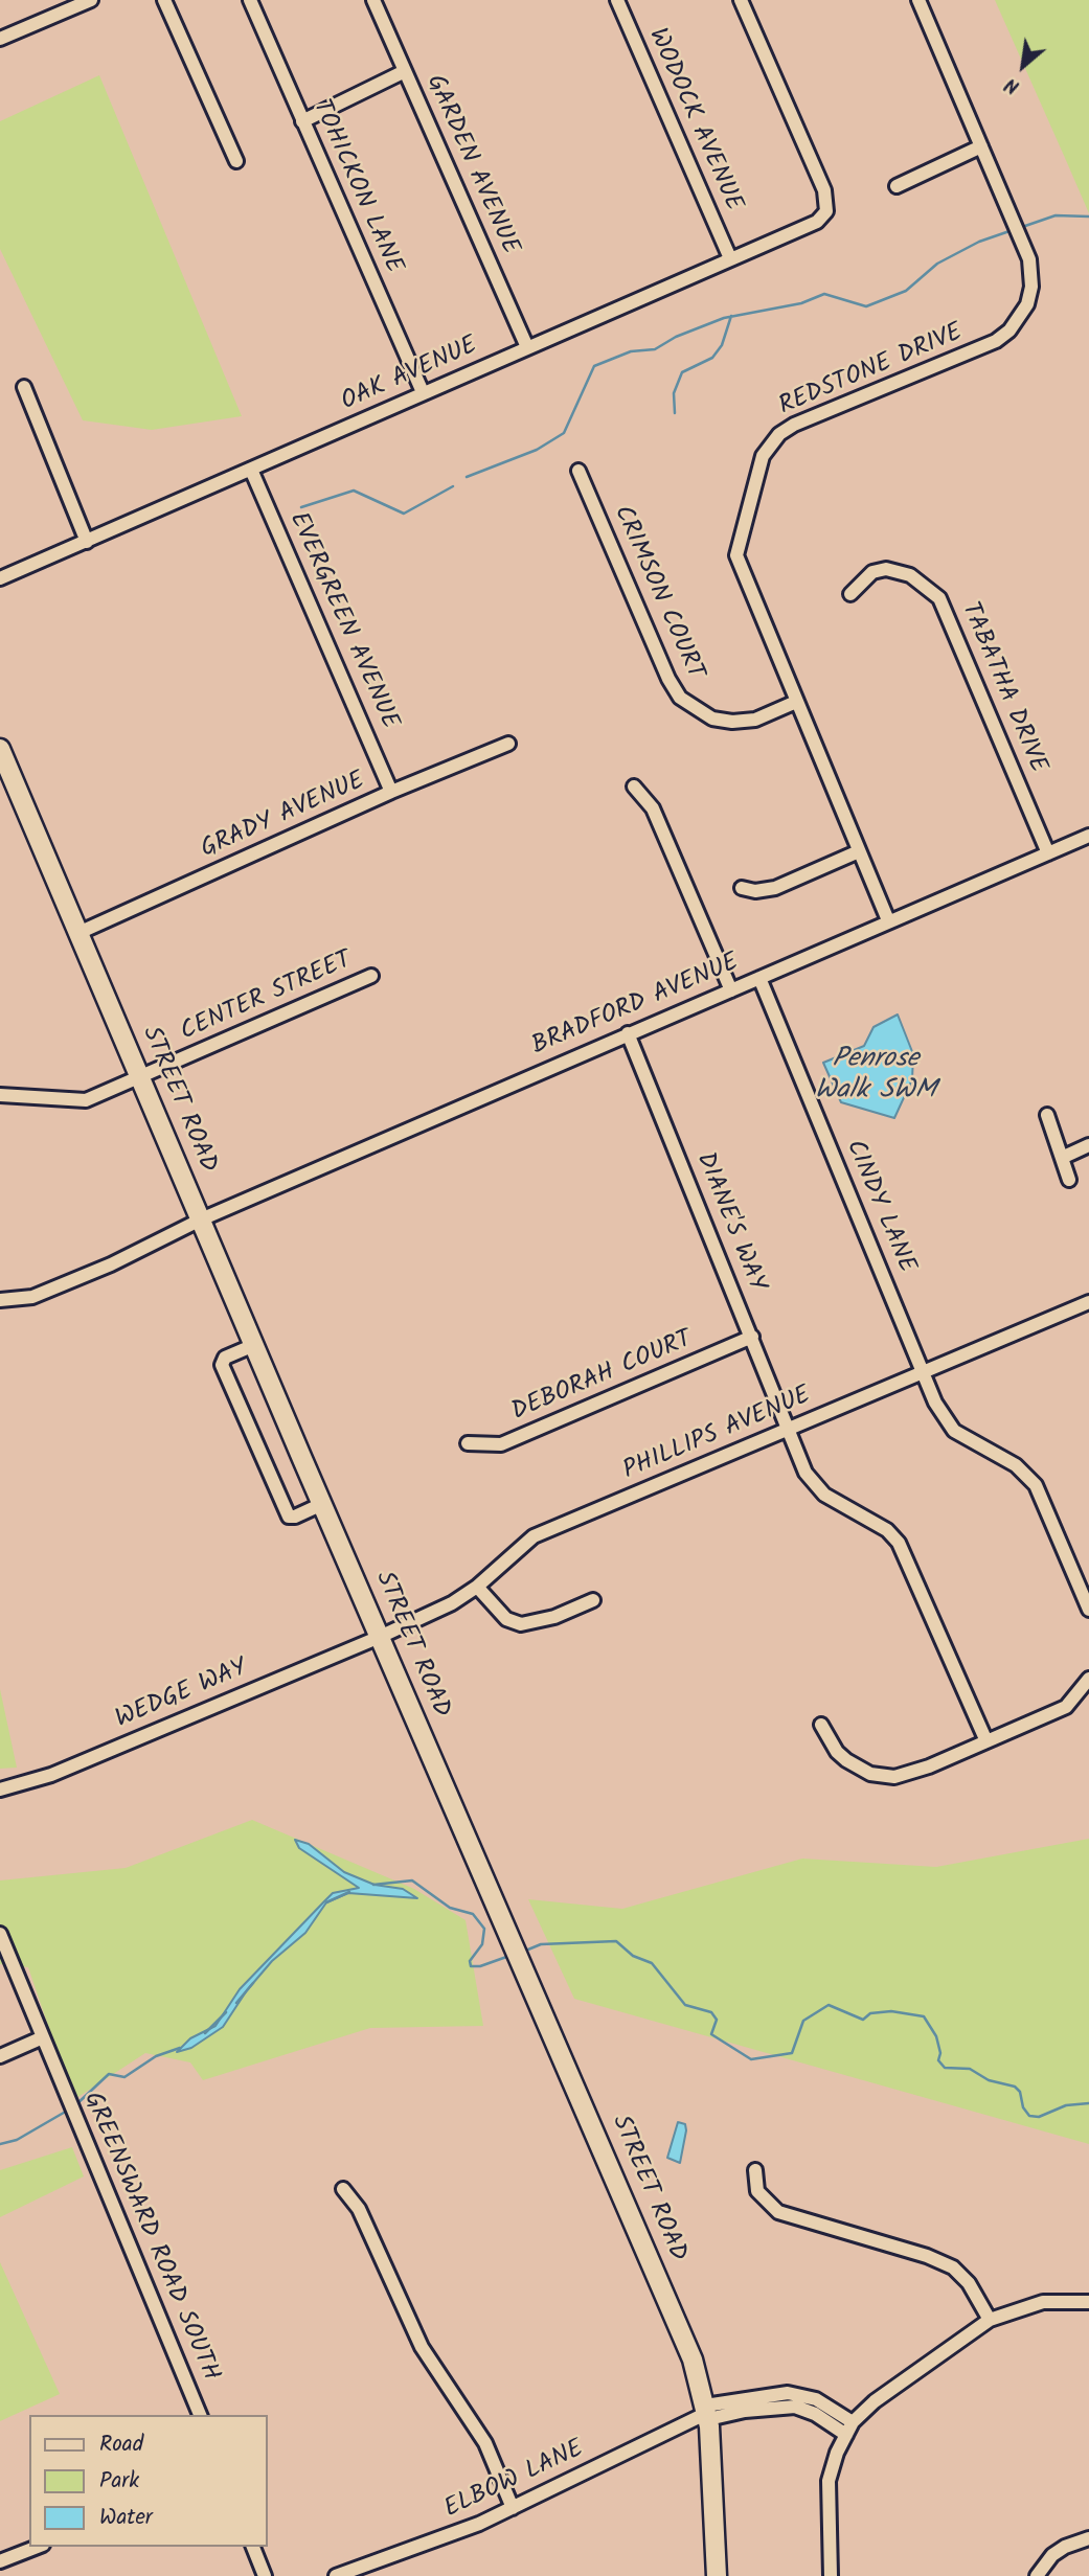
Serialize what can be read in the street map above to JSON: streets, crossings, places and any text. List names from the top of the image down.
{
  "streets": {
    "main road": ["STREET ROAD"],
    "street": [
      "WODOCK AVENUE",
      "GARDEN AVENUE",
      "TOHICKON LANE",
      "REDSTONE DRIVE",
      "OAK AVENUE",
      "CRIMSON COURT",
      "EVERGREEN AVENUE",
      "TABATHA DRIVE",
      "GRADY AVENUE",
      "CENTER STREET",
      "BRADFORD AVENUE",
      "CINDY LANE",
      "DIANE'S WAY",
      "DEBORAH COURT",
      "PHILLIPS AVENUE",
      "WEDGE WAY",
      "GREENSWARD ROAD SOUTH",
      "ELBOW LANE"
    ]
  },
  "crossings": [
    ["WODOCK AVENUE", "OAK AVENUE"],
    ["GARDEN AVENUE", "OAK AVENUE"],
    ["TOHICKON LANE", "OAK AVENUE"],
    ["REDSTONE DRIVE", "CRIMSON COURT"],
    ["REDSTONE DRIVE", "BRADFORD AVENUE"],
    ["OAK AVENUE", "EVERGREEN AVENUE"],
    ["EVERGREEN AVENUE", "GRADY AVENUE"],
    ["TABATHA DRIVE", "BRADFORD AVENUE"],
    ["GRADY AVENUE", "STREET ROAD"],
    ["CENTER STREET", "STREET ROAD"],
    ["BRADFORD AVENUE", "STREET ROAD"],
    ["BRADFORD AVENUE", "CINDY LANE"],
    ["BRADFORD AVENUE", "DIANE'S WAY"],
    ["STREET ROAD", "PHILLIPS AVENUE"],
    ["STREET ROAD", "WEDGE WAY"],
    ["STREET ROAD", "ELBOW LANE"],
    ["CINDY LANE", "PHILLIPS AVENUE"],
    ["DIANE'S WAY", "DEBORAH COURT"],
    ["DIANE'S WAY", "PHILLIPS AVENUE"],
    ["PHILLIPS AVENUE", "WEDGE WAY"]
  ],
  "water": ["Penrose Walk SWM"],
  "legend": ["Road", "Park", "Water"],
  "north": "bottom left"
}
